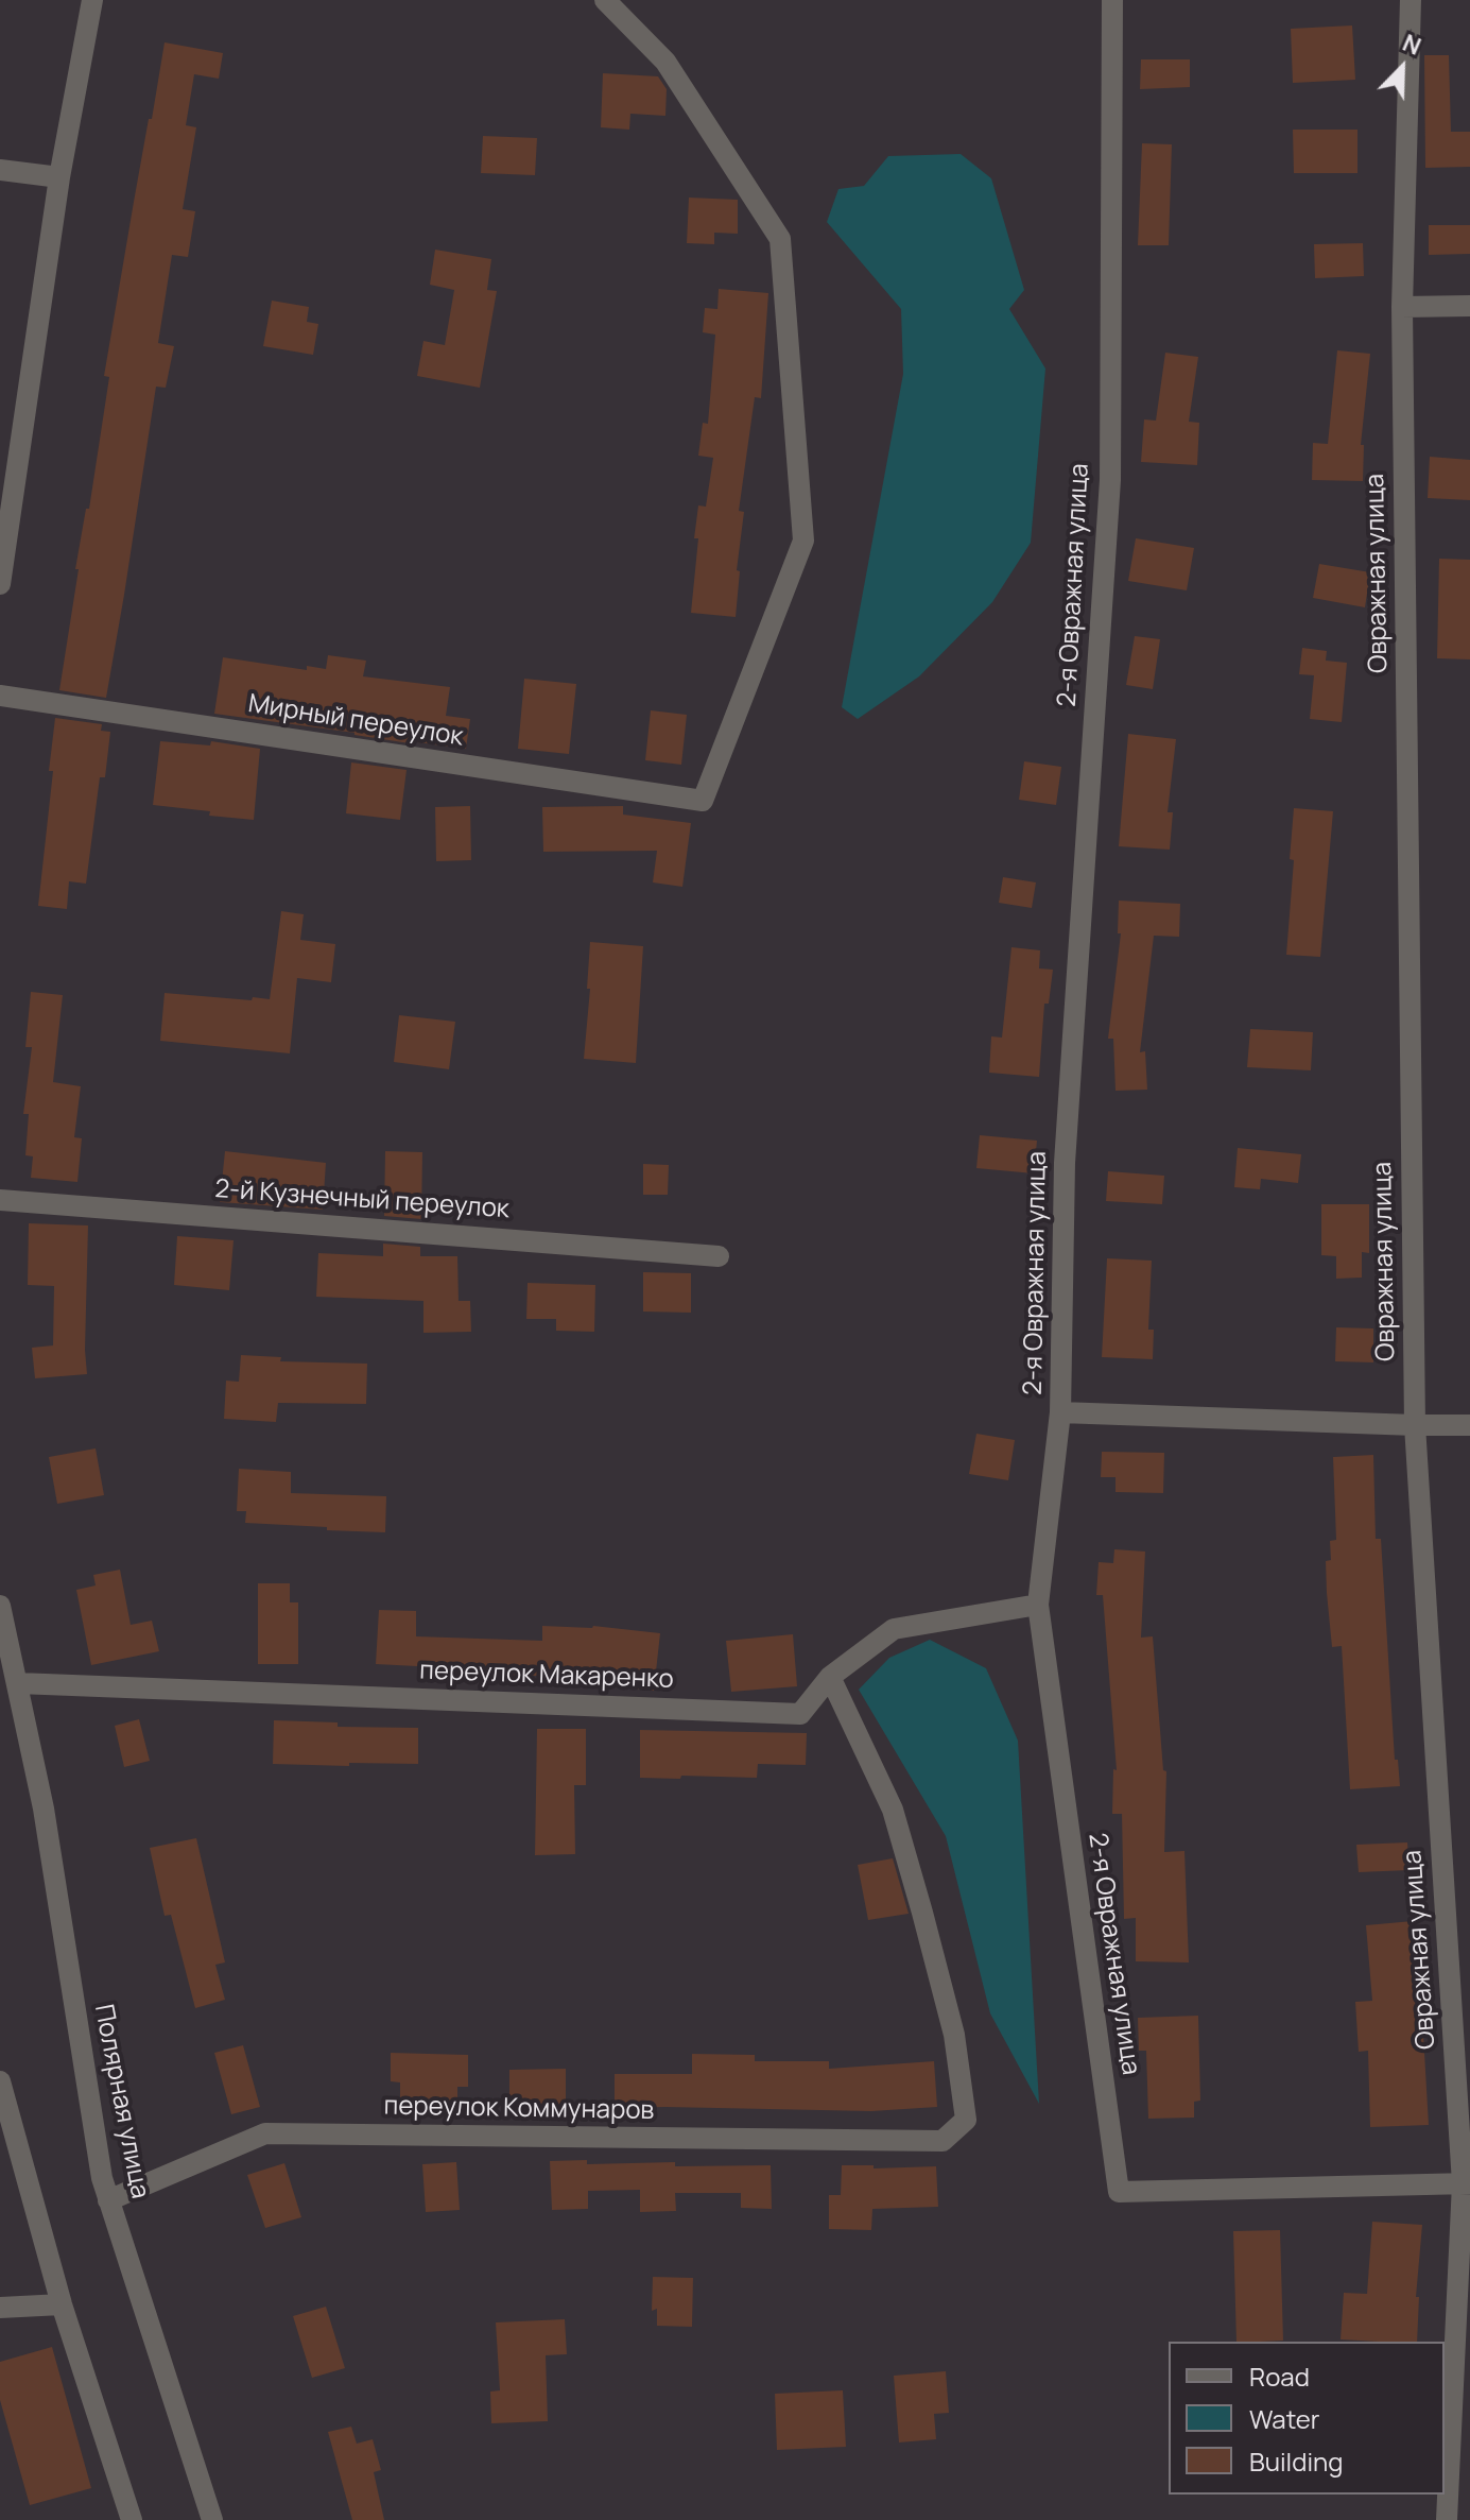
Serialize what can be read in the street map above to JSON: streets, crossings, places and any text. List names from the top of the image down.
{
  "streets": {
    "street": [
      "Овражная улица",
      "2-я Овражная улица",
      "Мирный переулок",
      "2-й Кузнечный переулок",
      "переулок Макаренко",
      "Полярная улица",
      "переулок Коммунаров"
    ]
  },
  "crossings": [
    ["Овражная улица", "2-я Овражная улица"],
    ["2-я Овражная улица", "переулок Макаренко"],
    ["переулок Макаренко", "Полярная улица"],
    ["переулок Макаренко", "переулок Коммунаров"],
    ["Полярная улица", "переулок Коммунаров"]
  ],
  "legend": ["Road", "Water", "Building"],
  "north": "top right"
}
